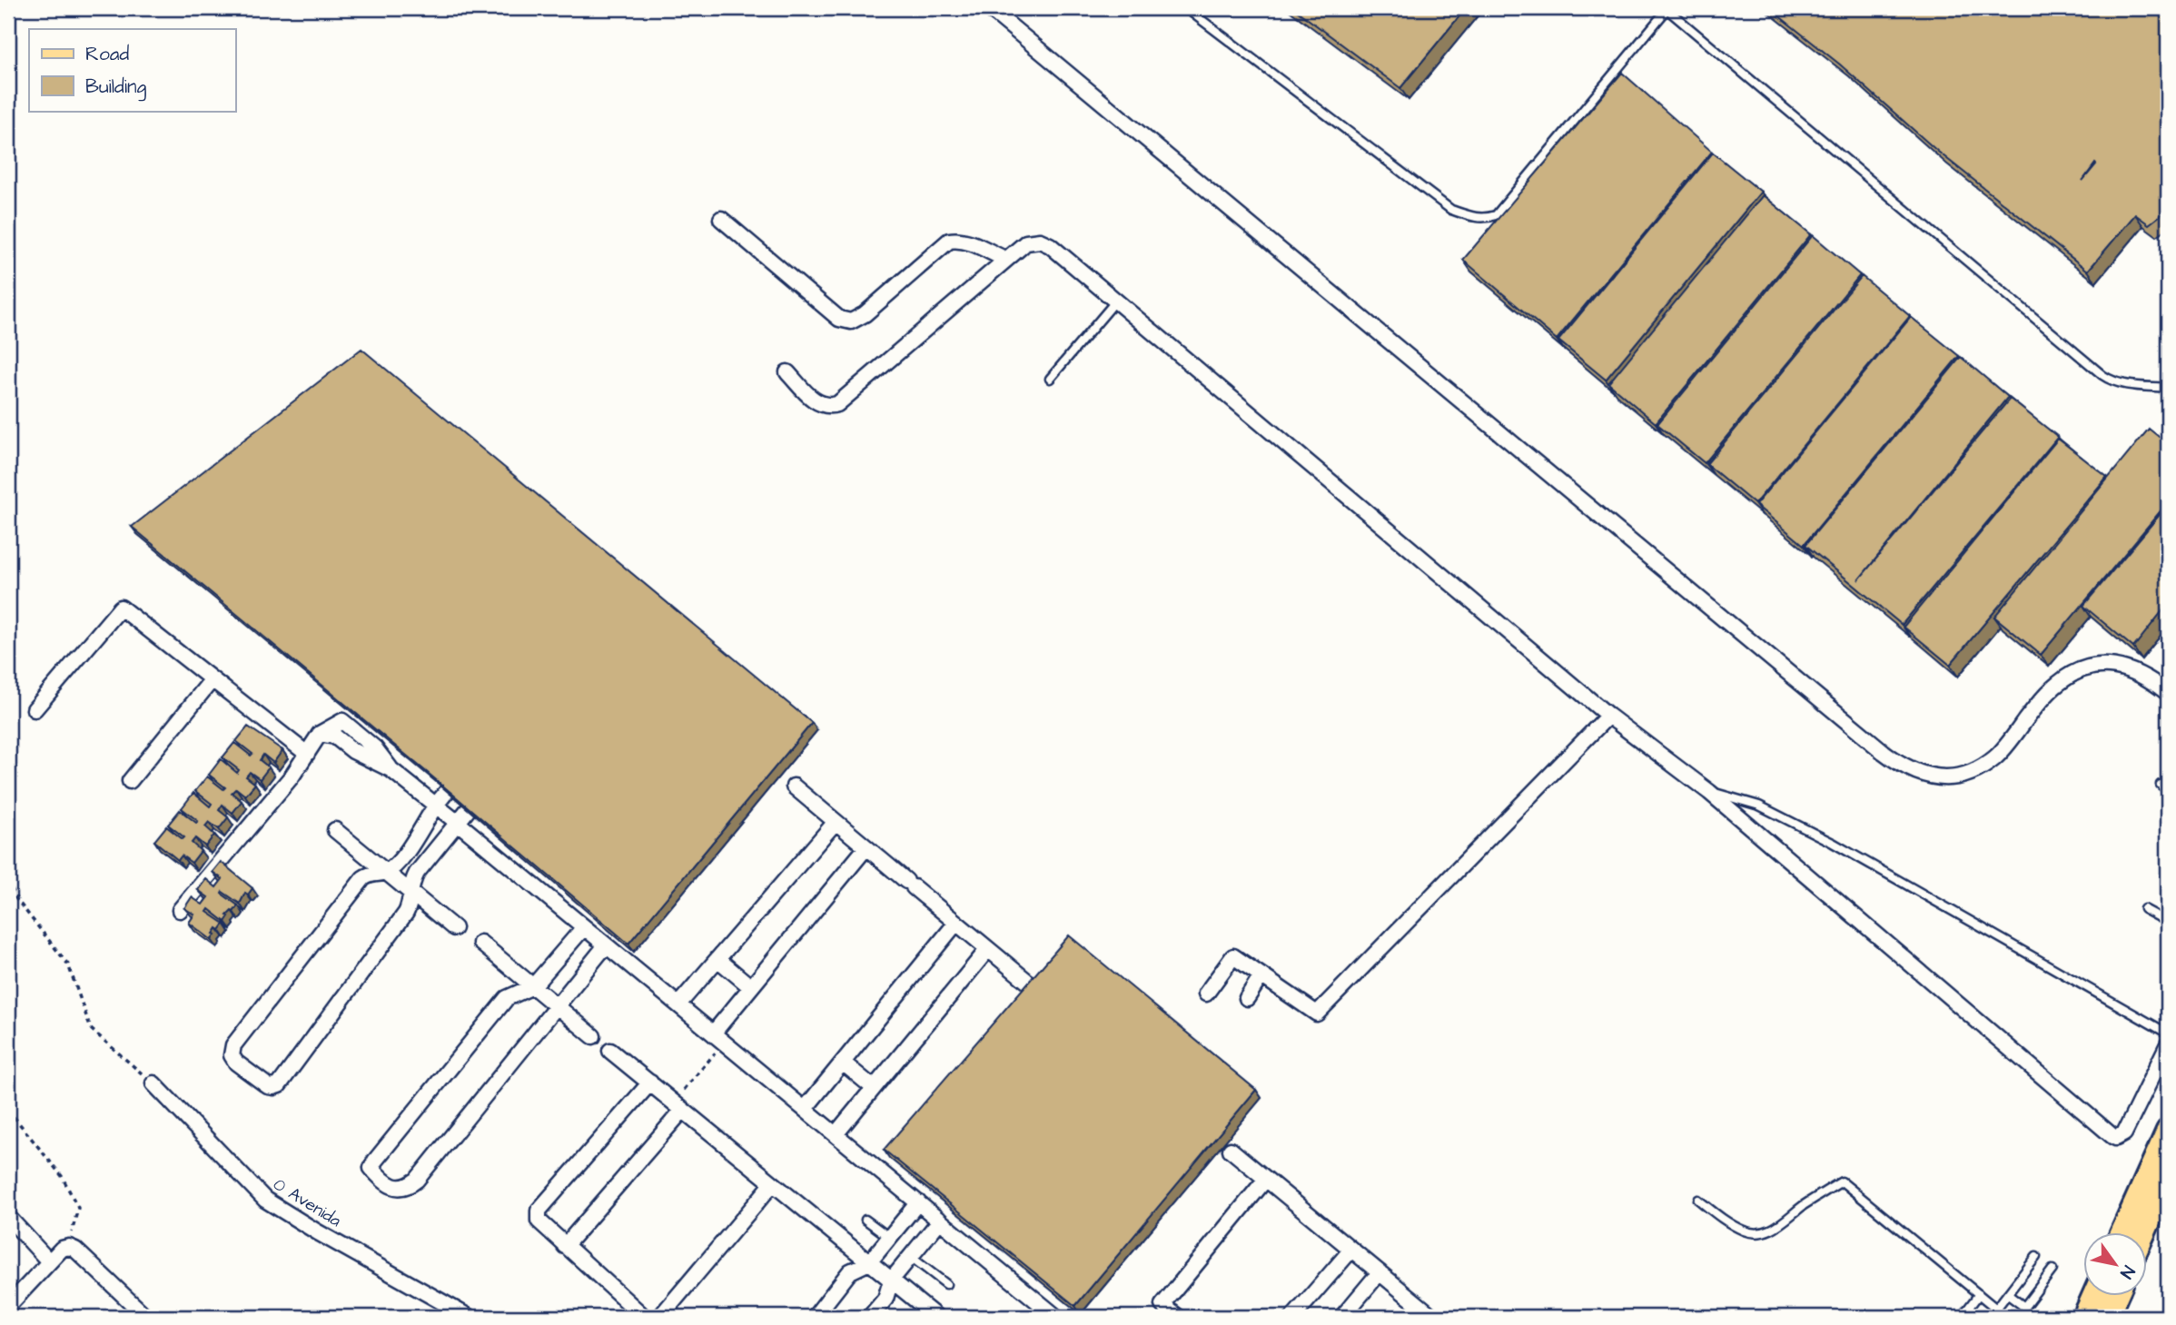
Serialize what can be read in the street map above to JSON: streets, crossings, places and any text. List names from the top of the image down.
{
  "streets": {
    "street": ["0 Avenida"]
  },
  "legend": ["Road", "Building"],
  "north": "bottom right"
}
